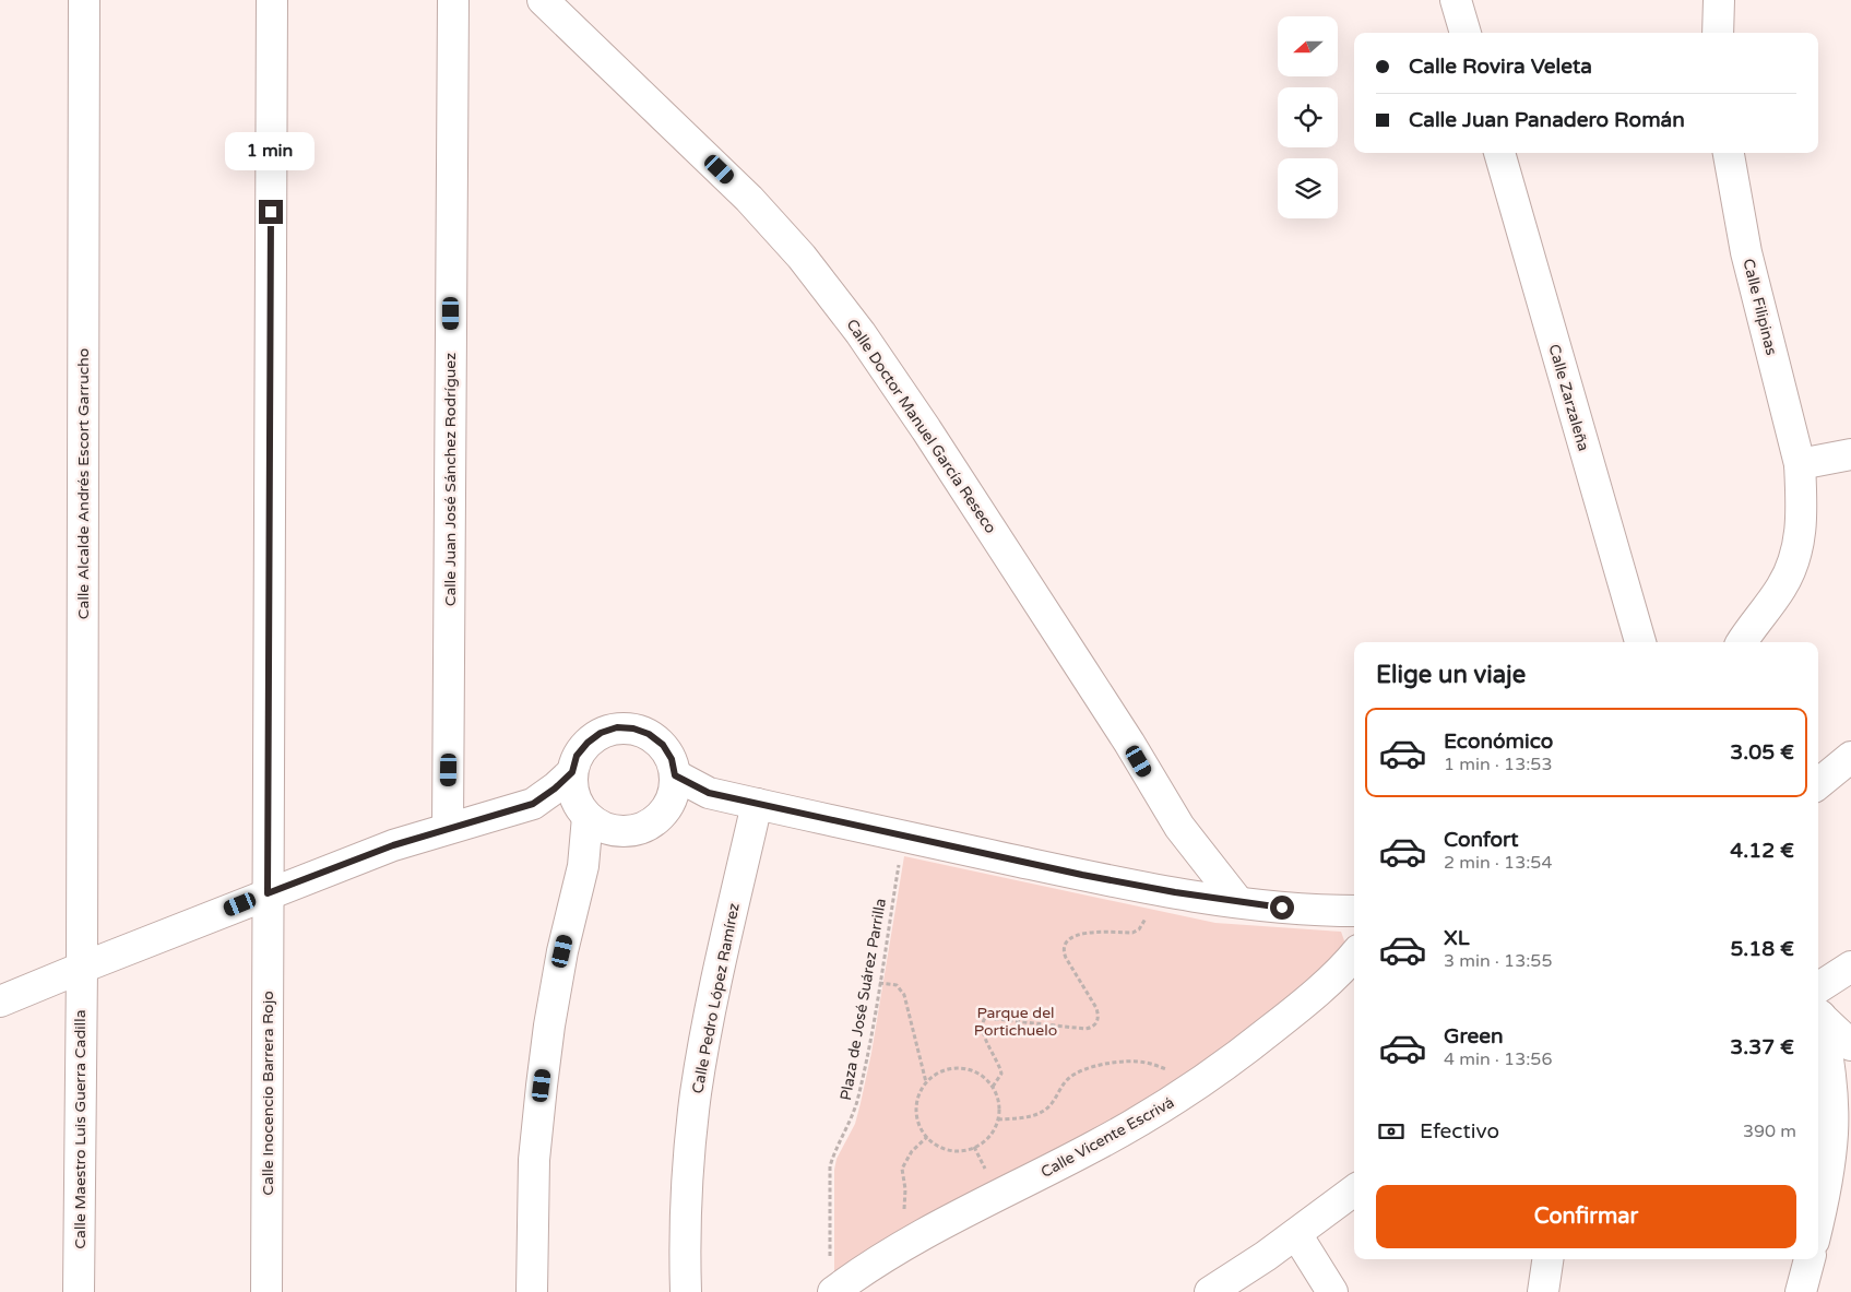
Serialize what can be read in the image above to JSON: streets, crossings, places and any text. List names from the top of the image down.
{
  "streets": {
    "street": [
      "Calle Filipinas",
      "Calle Zarzaleña",
      "Calle Doctor Manuel García Reseco",
      "Calle Juan José Sánchez Rodríguez",
      "Calle Alcalde Andrés Escort Garrucho",
      "Calle Pedro López Ramírez",
      "Calle Inocencio Barrera Rojo",
      "Calle Maestro Luis Guerra Cadilla",
      "Calle Vicente Escrivá"
    ],
    "path": ["Plaza de José Suárez Parrilla"]
  },
  "crossings": [
    ["Calle Alcalde Andrés Escort Garrucho", "Calle Maestro Luis Guerra Cadilla"]
  ],
  "parks": ["Parque del Portichuelo"],
  "north": "left",
  "page": {
    "banner": ["Calle Rovira Veleta", "Calle Juan Panadero Román"],
    "bubble": "1 min",
    "heading": "Elige un viaje",
    "list": [
      {
        "name": "Económico",
        "note": "1 min · 13:53",
        "value": "3.05 €"
      },
      {
        "name": "Confort",
        "note": "2 min · 13:54",
        "value": "4.12 €"
      },
      {
        "name": "XL",
        "note": "3 min · 13:55",
        "value": "5.18 €"
      },
      {
        "name": "Green",
        "note": "4 min · 13:56",
        "value": "3.37 €"
      }
    ],
    "pay": ["Efectivo", "390 m"],
    "buttons": "Confirmar"
  }
}
